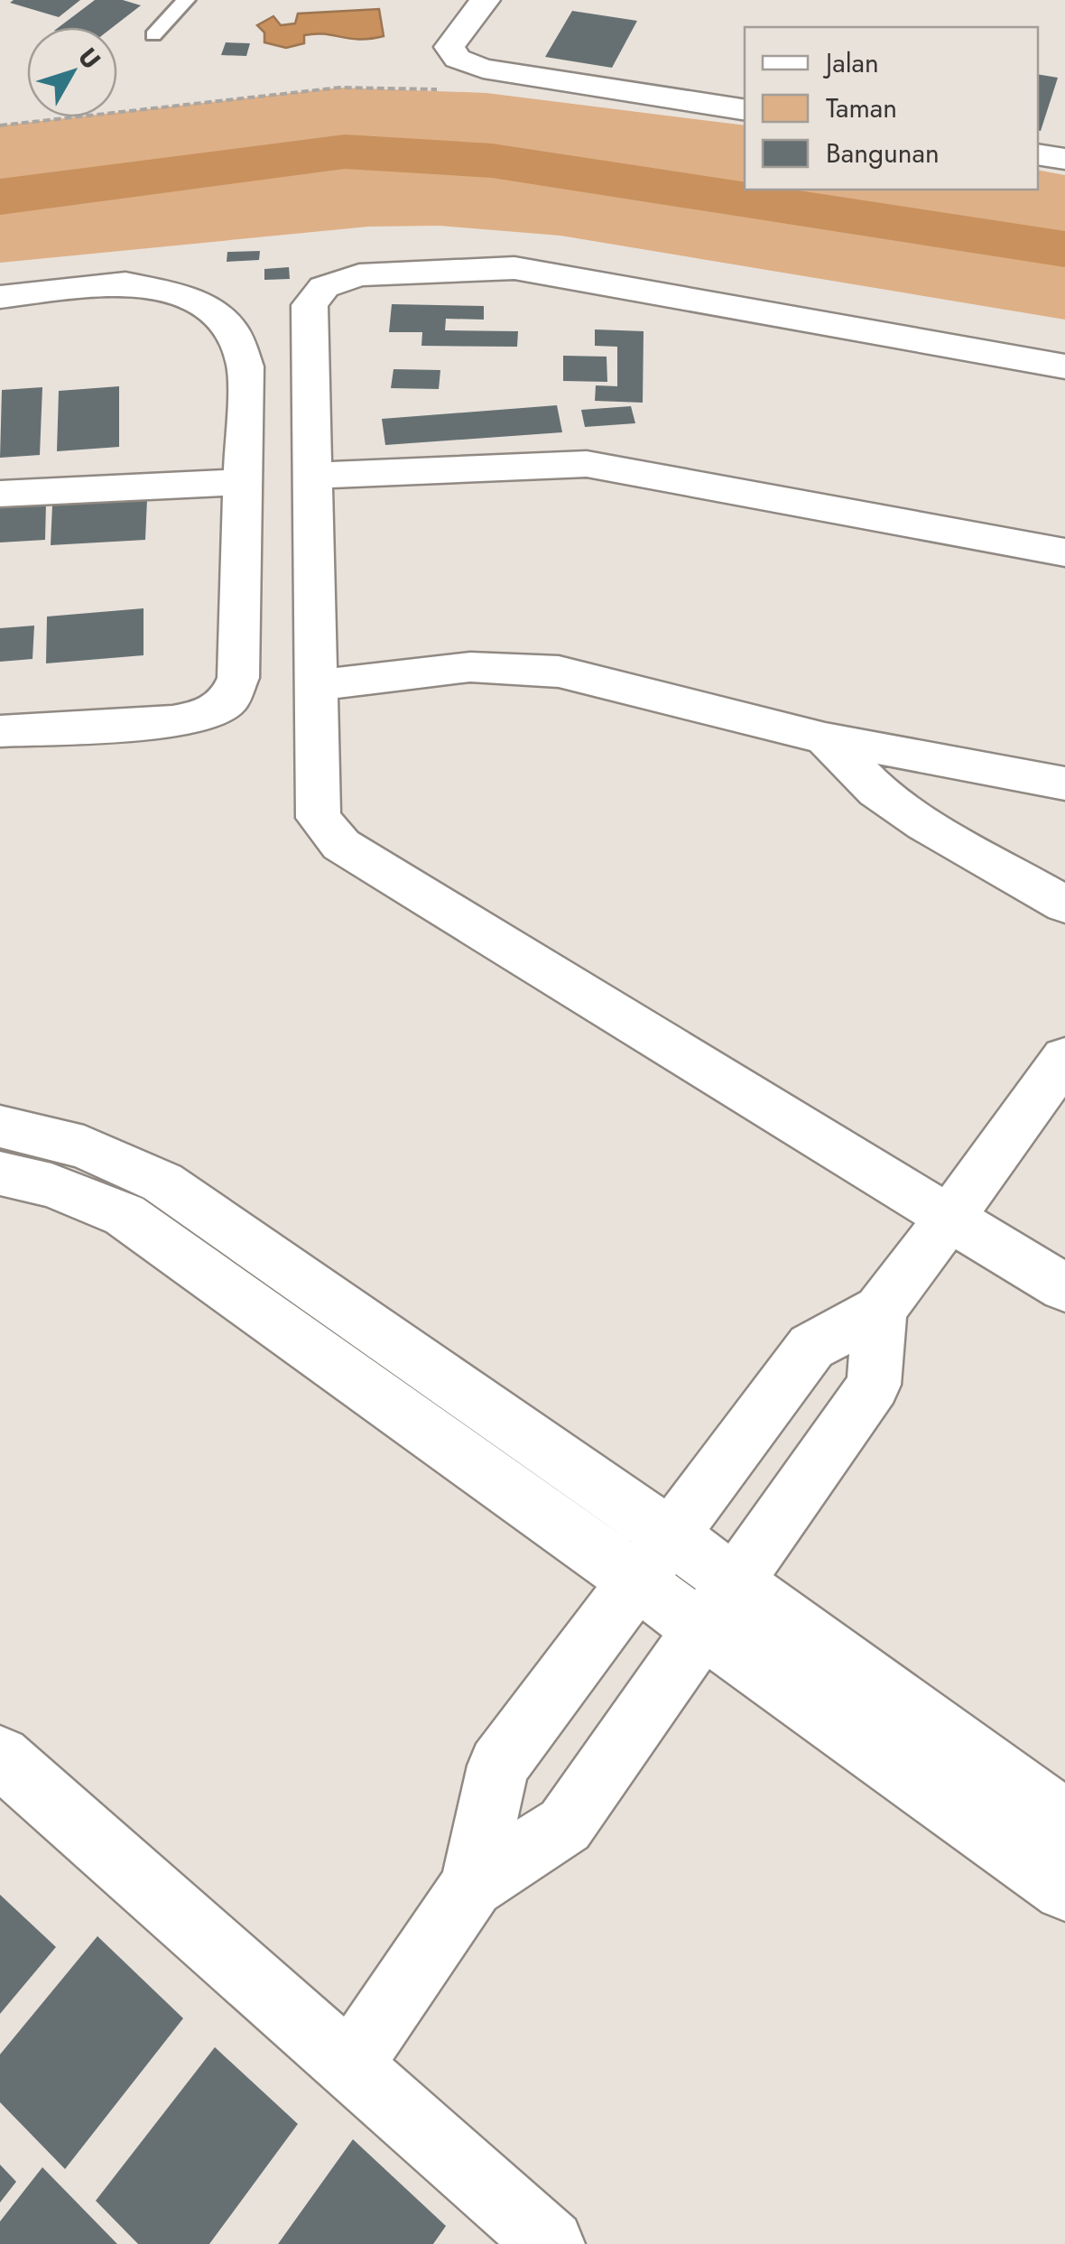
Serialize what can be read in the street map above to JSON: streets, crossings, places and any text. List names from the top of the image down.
{
  "legend": ["Jalan", "Taman", "Bangunan"],
  "north": "top right"
}
